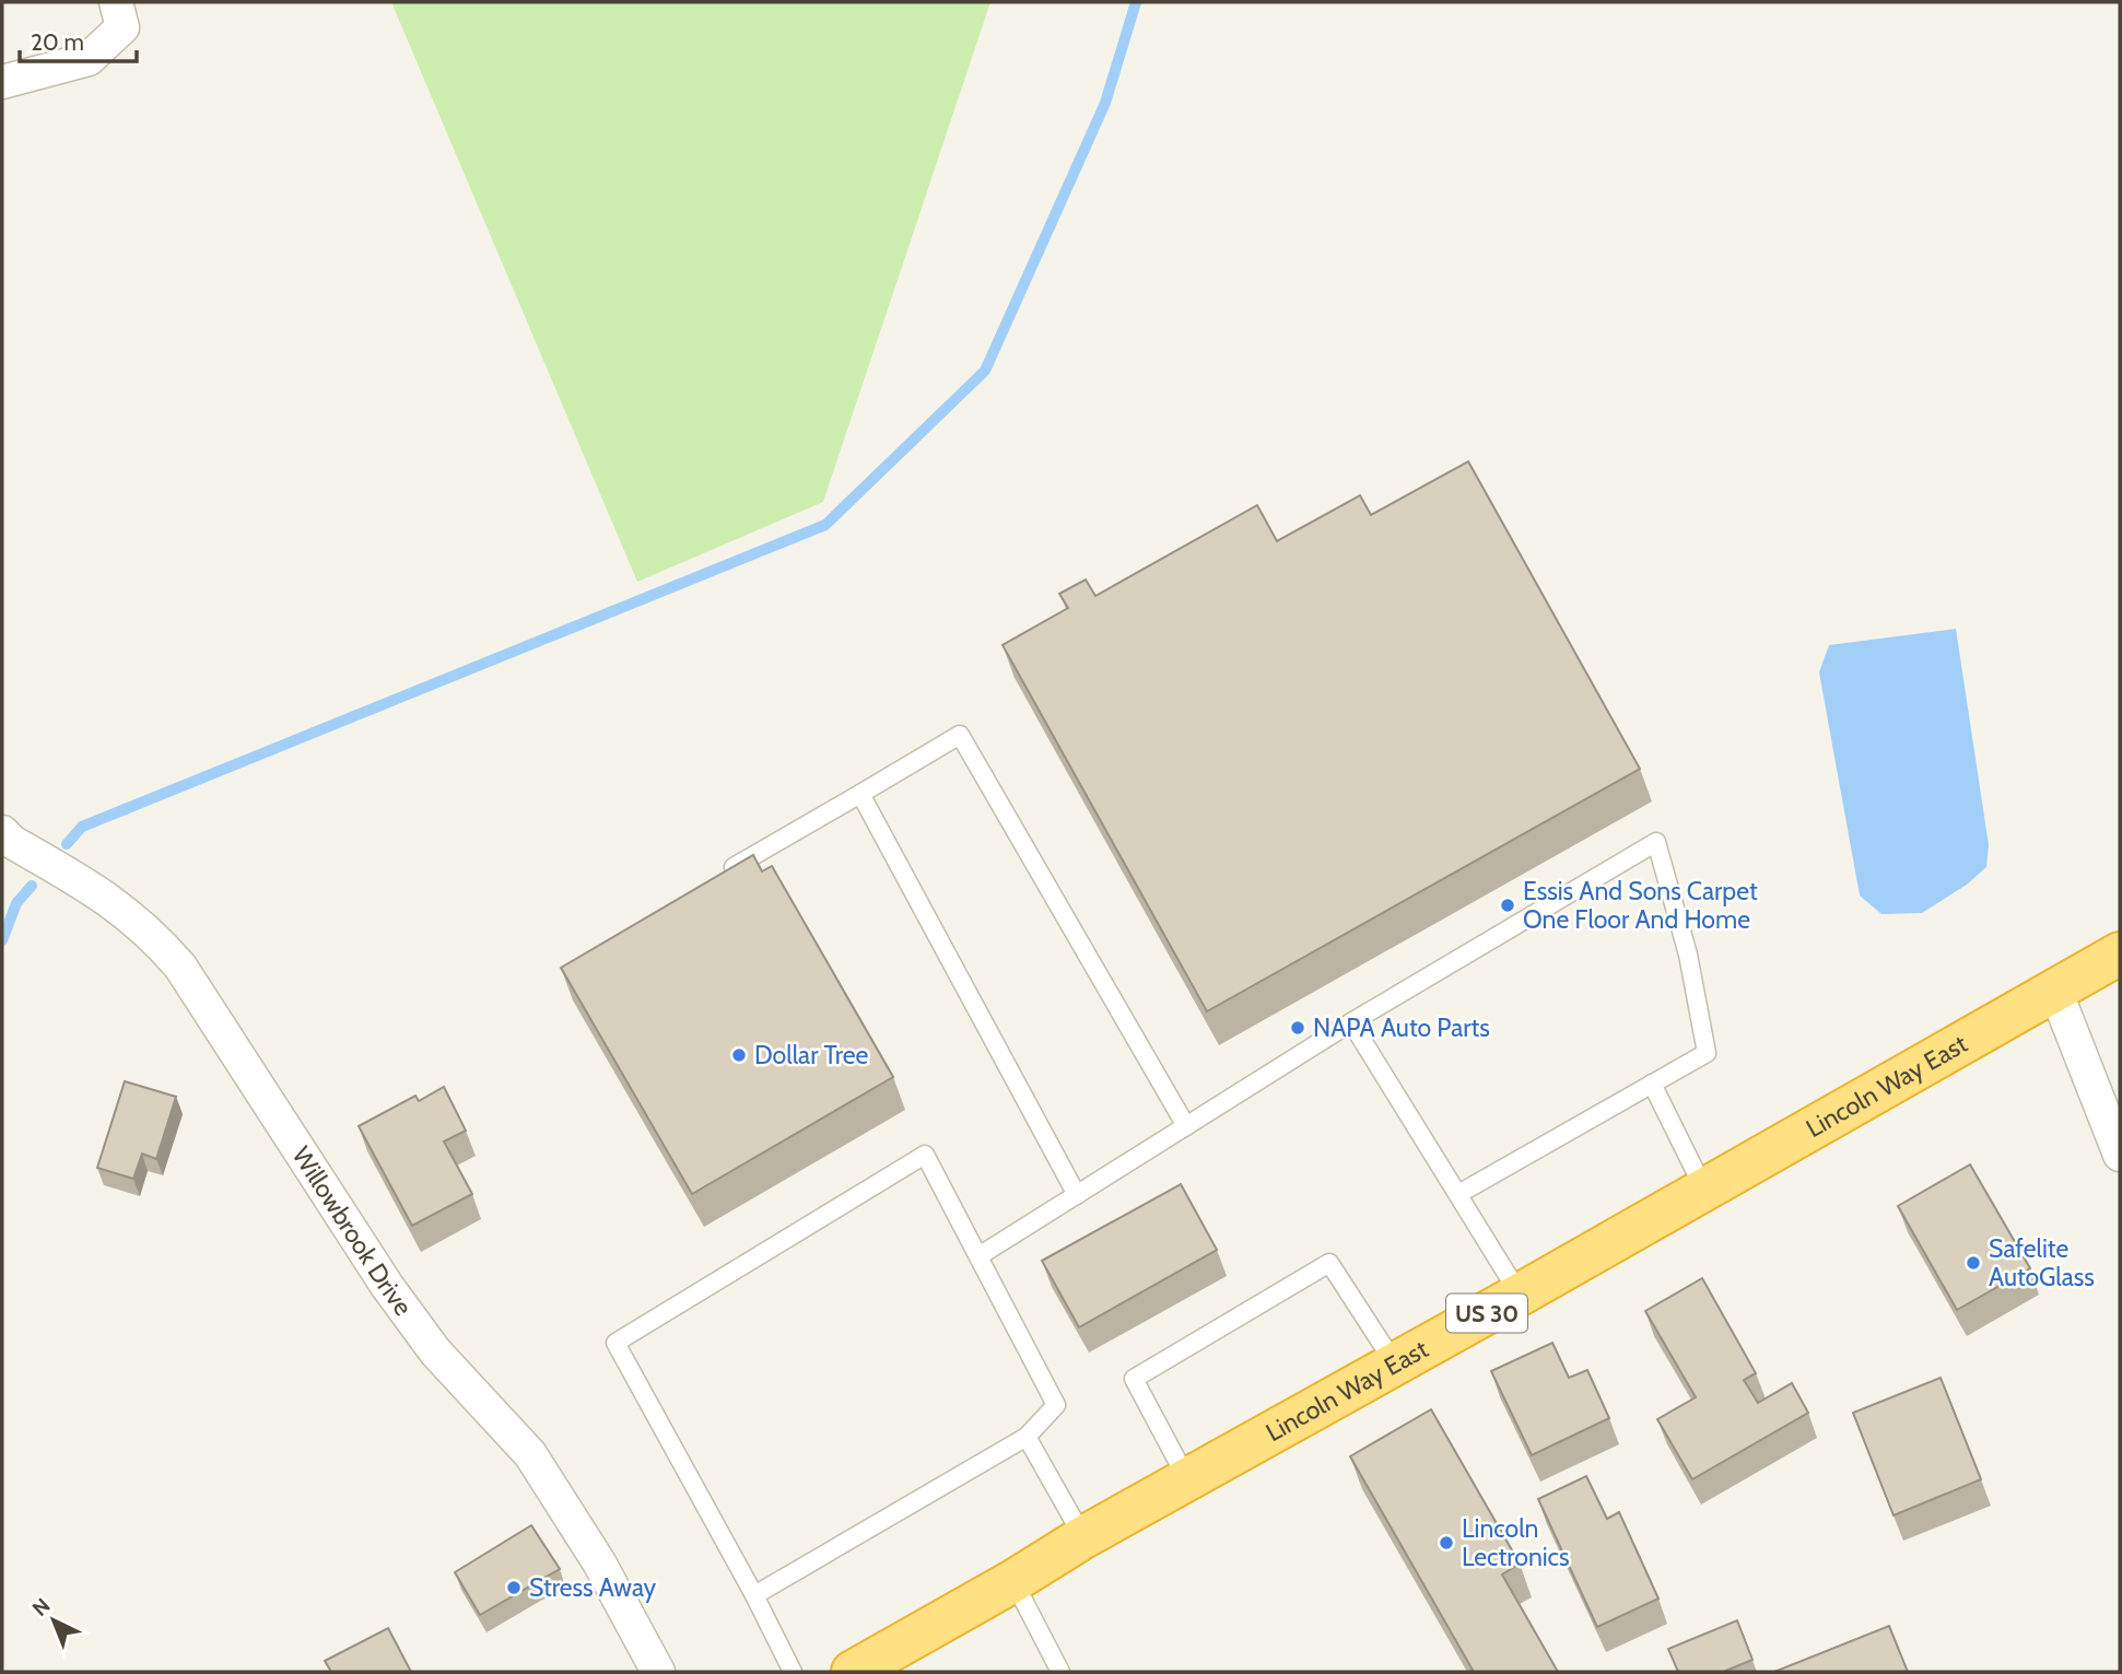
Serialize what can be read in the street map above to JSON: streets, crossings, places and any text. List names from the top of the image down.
{
  "streets": {
    "highway": ["Lincoln Way East", "US 30"],
    "street": ["Willowbrook Drive"]
  },
  "places": [
    "Essis And Sons Carpet One Floor And Home",
    "NAPA Auto Parts",
    "Dollar Tree",
    "Safelite AutoGlass",
    "Lincoln Lectronics",
    "Stress Away"
  ],
  "scale_bar": "20 m",
  "north": "top left"
}
